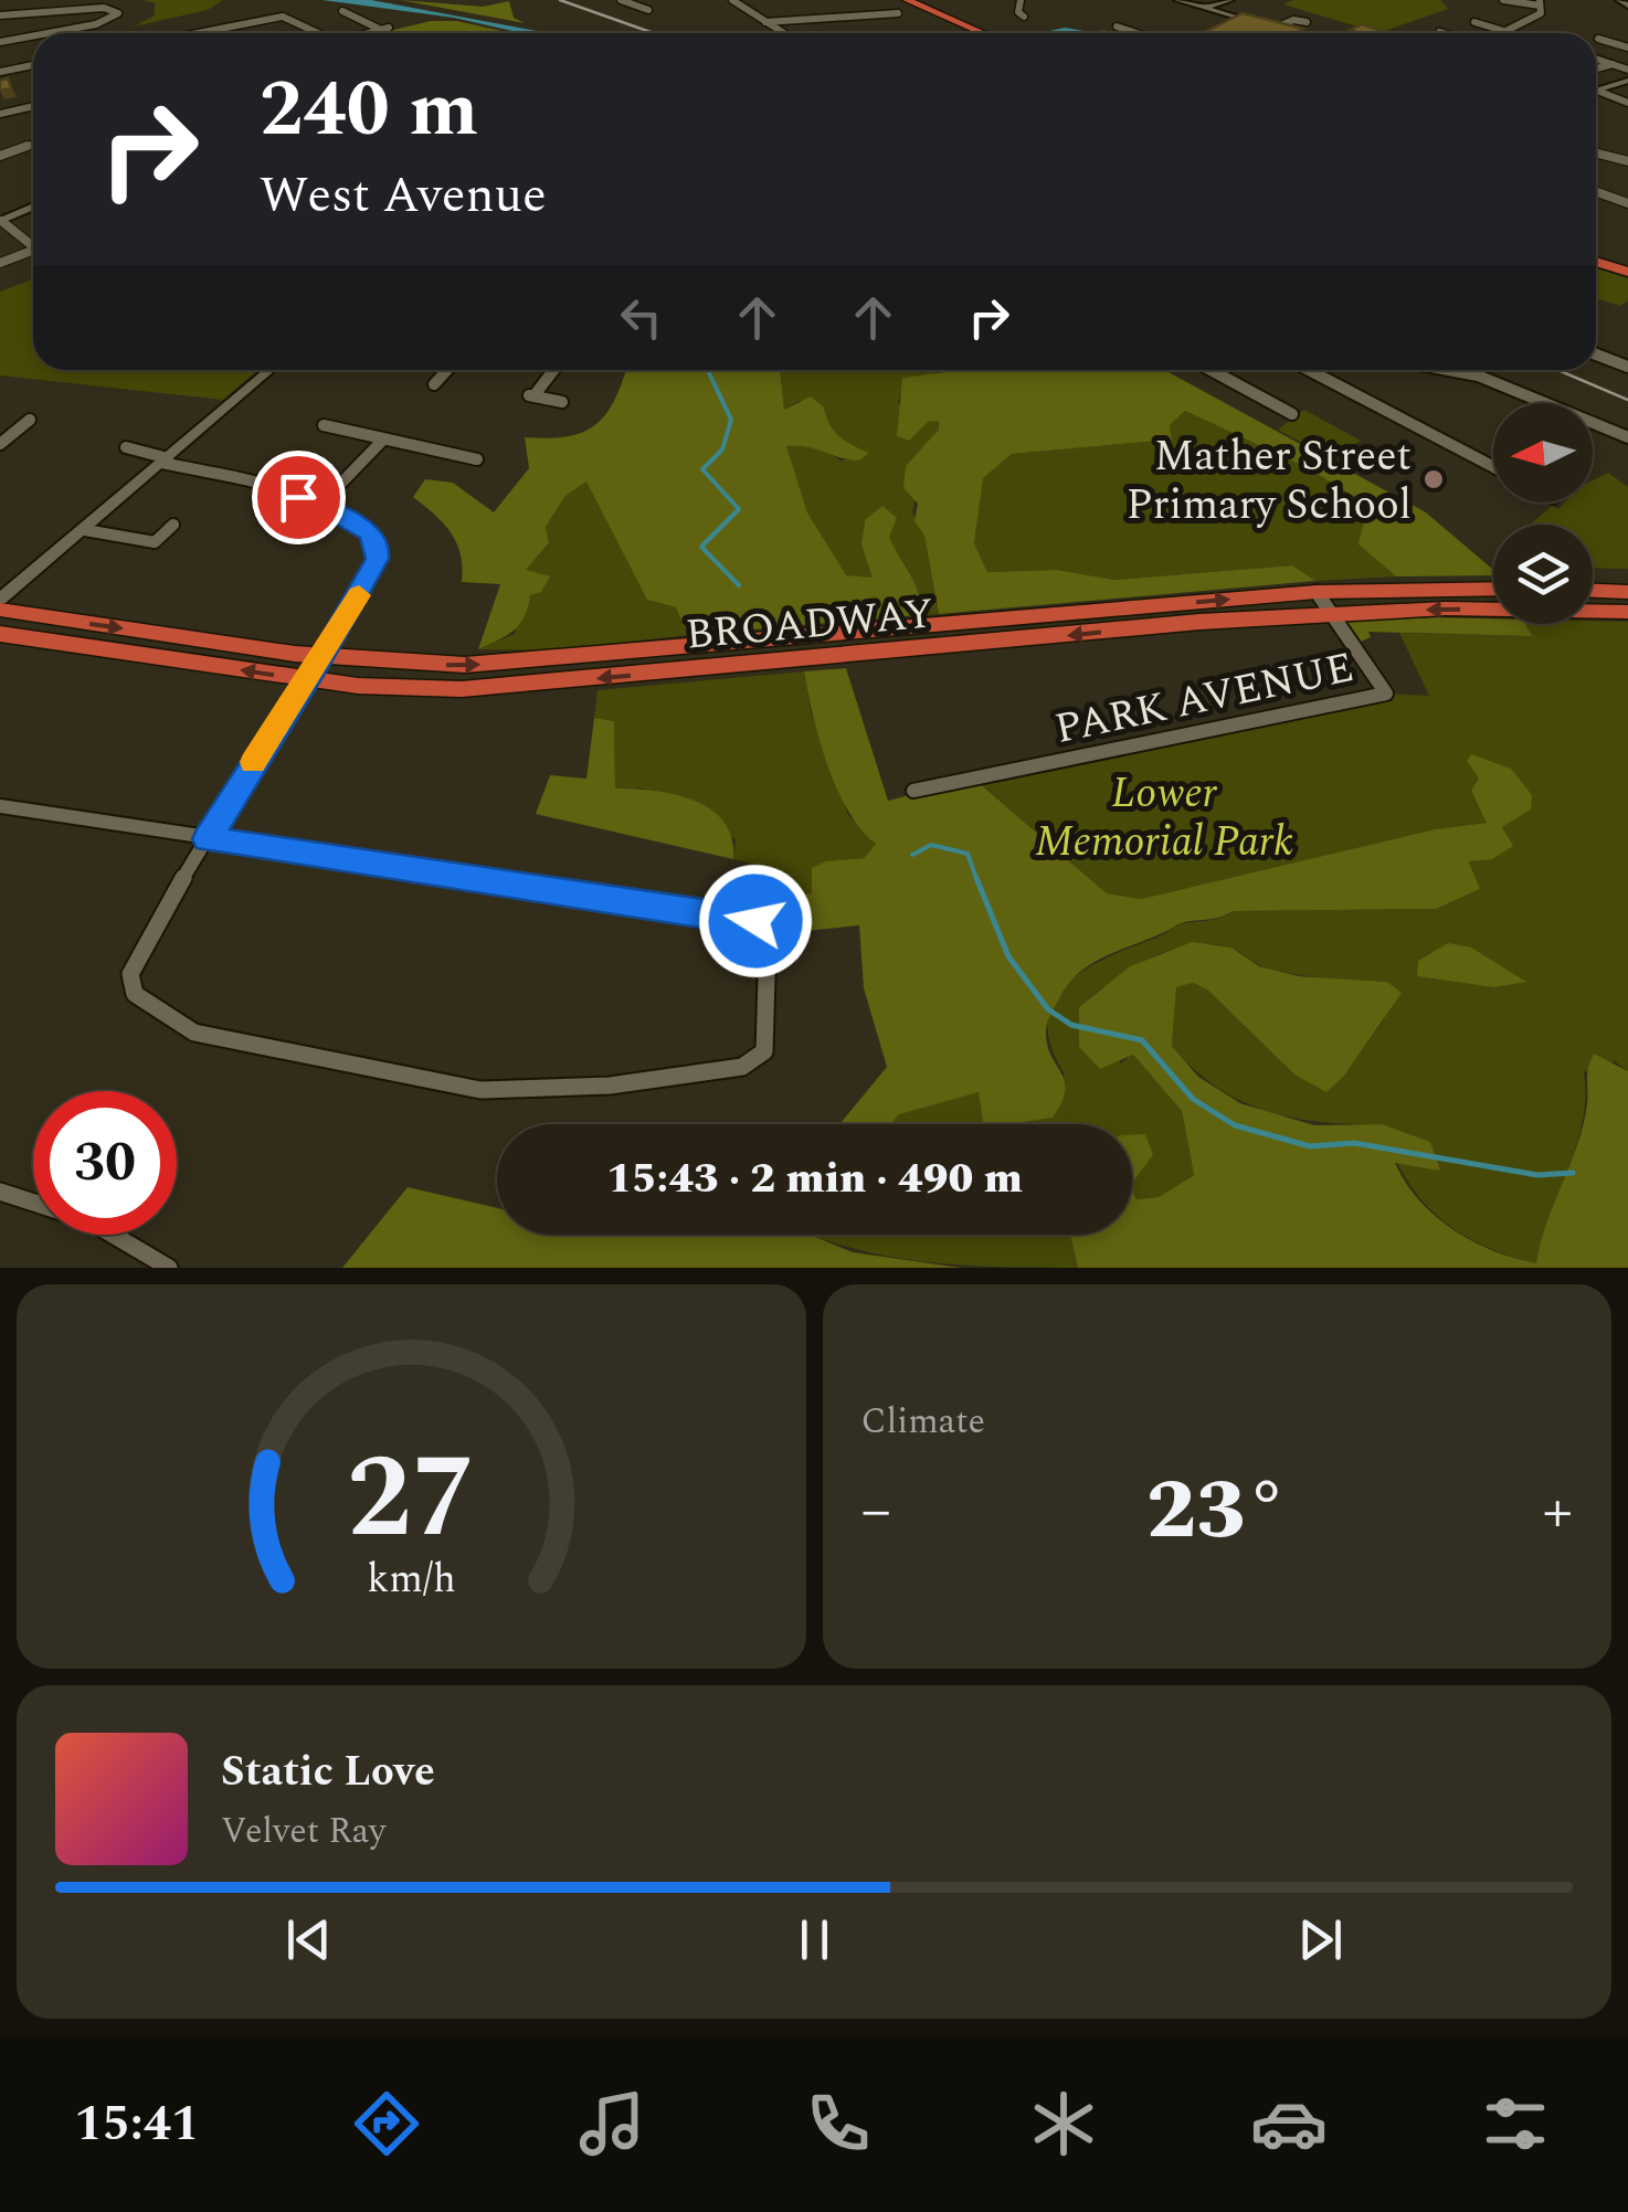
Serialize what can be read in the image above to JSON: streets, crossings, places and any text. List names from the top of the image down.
{
  "streets": {
    "highway": ["BROADWAY"],
    "street": ["PARK AVENUE"]
  },
  "crossings": [
    ["BROADWAY", "PARK AVENUE"]
  ],
  "parks": ["Lower Memorial Park"],
  "places": ["Mather Street Primary School"],
  "north": "left",
  "page": {
    "turn": ["240 m", "West Avenue"],
    "limit": "30",
    "trip": "15:43 · 2 min · 490 m",
    "tile": "Climate",
    "heat": ["−", "23°", "+"],
    "song": ["Static Love", "Velvet Ray"],
    "tabs": "15:41",
    "gauge": ["27", "km/h"]
  }
}
